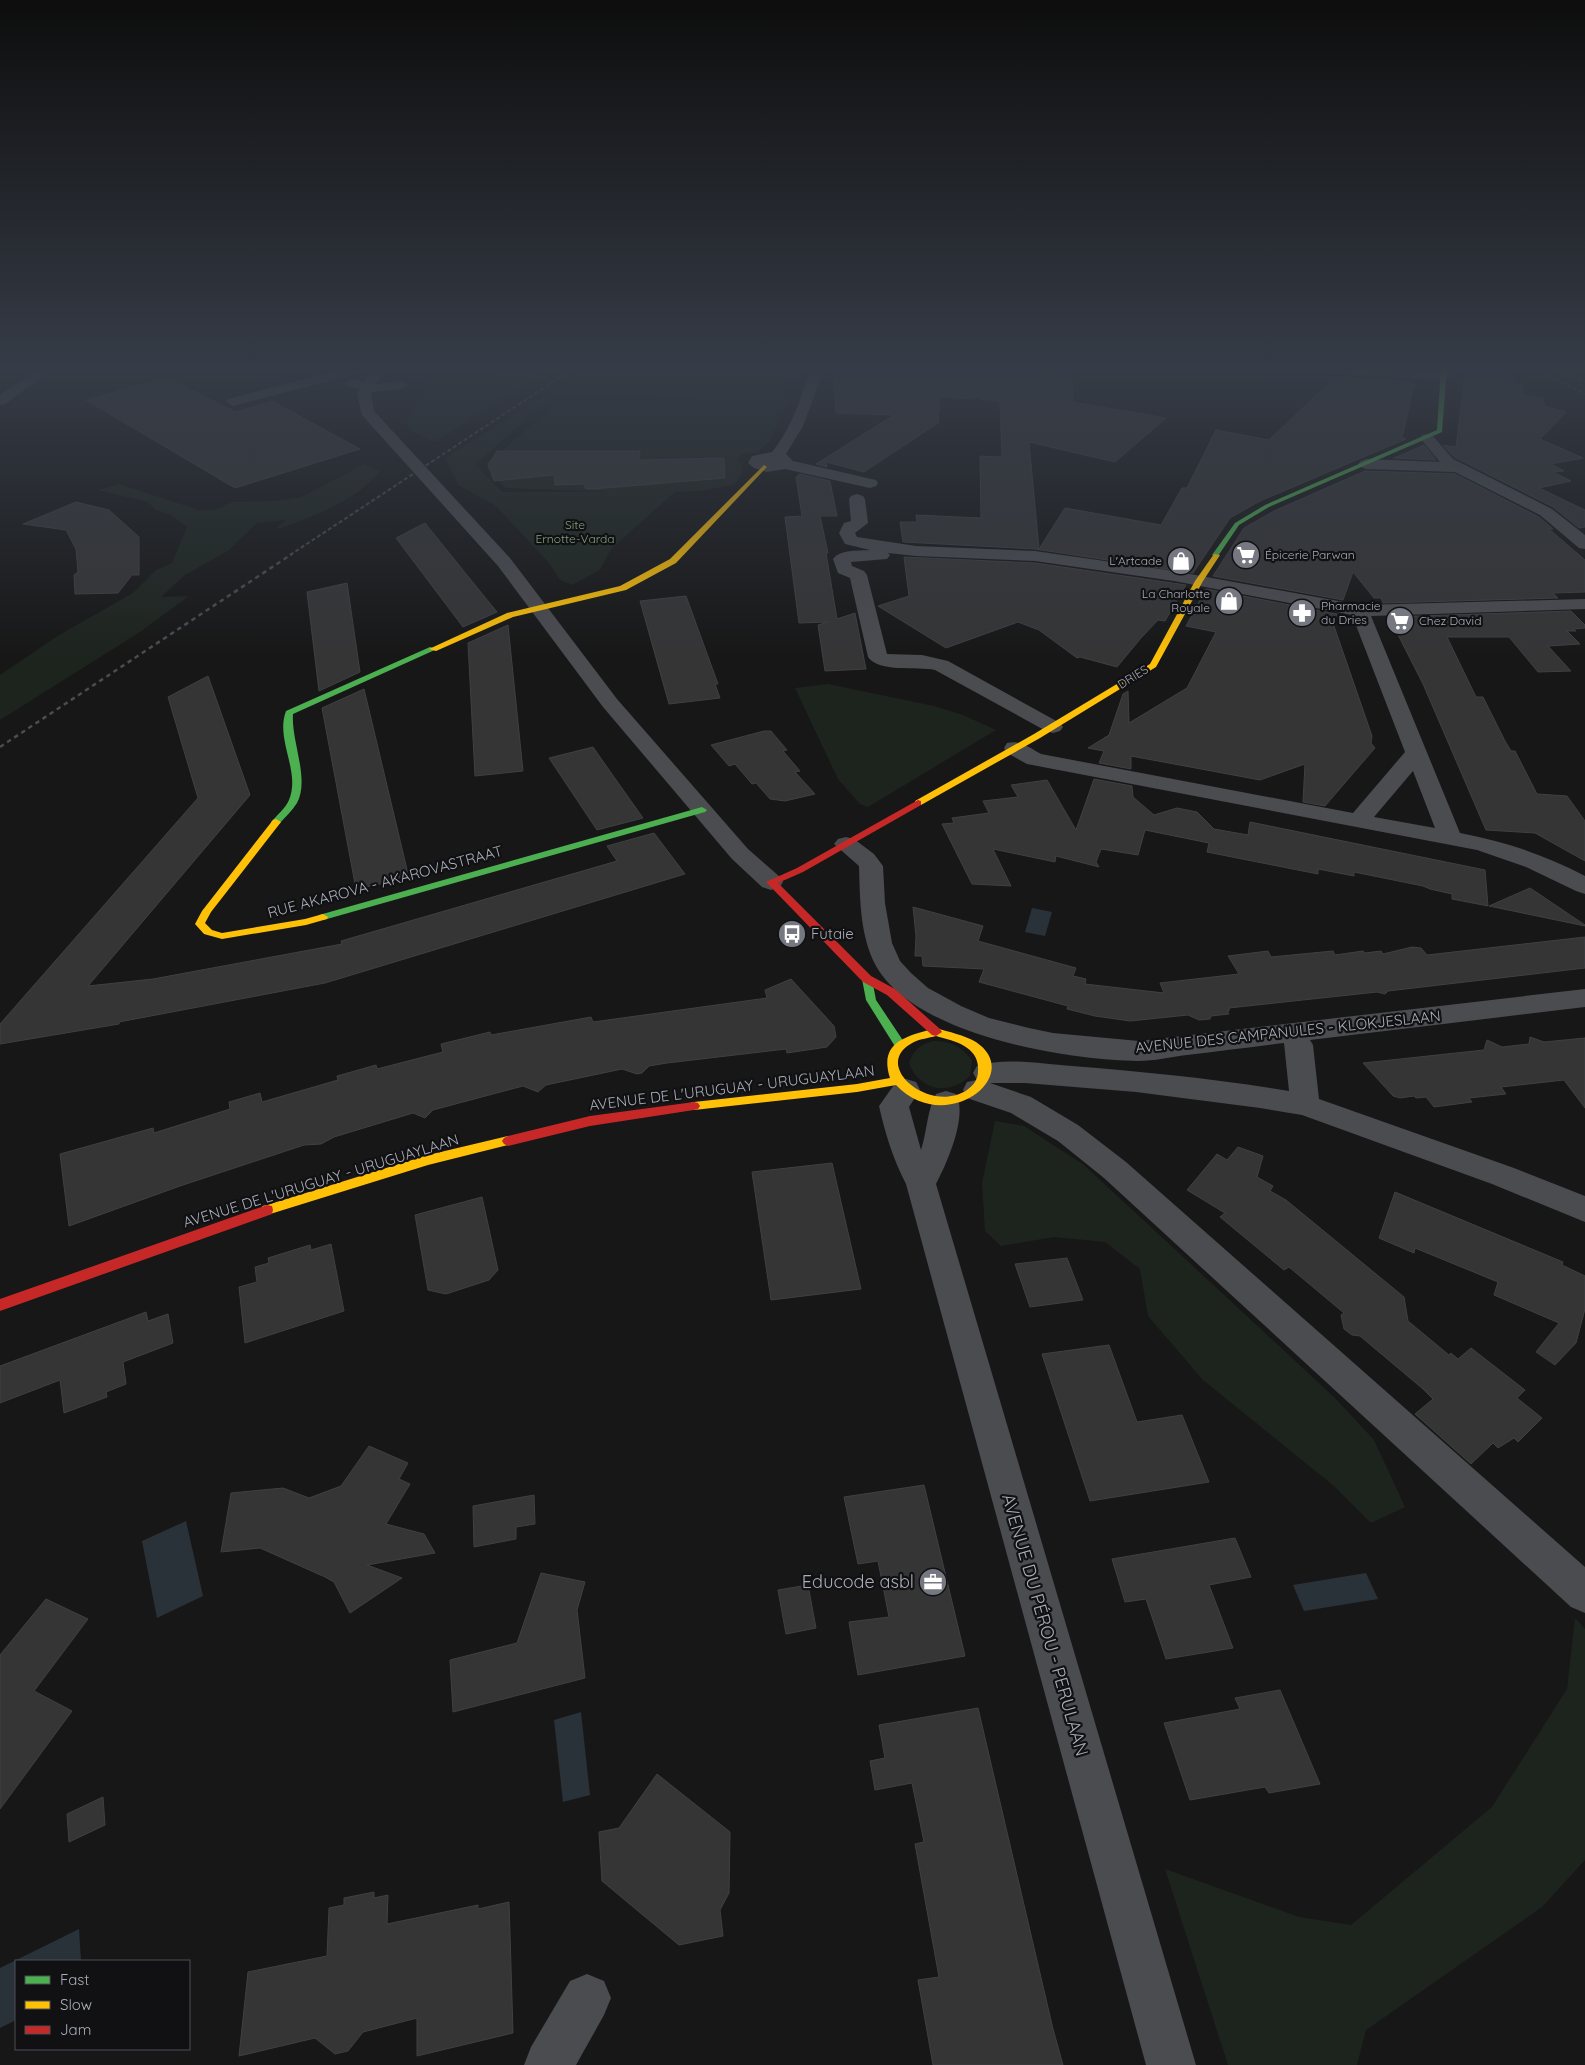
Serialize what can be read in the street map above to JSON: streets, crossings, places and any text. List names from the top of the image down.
{
  "streets": {
    "street": [
      "DRIES",
      "RUE AKAROVA - AKAROVASTRAAT",
      "AVENUE DES CAMPANULES - KLOKJESLAAN",
      "AVENUE DE L'URUGUAY - URUGUAYLAAN",
      "AVENUE DU PÉROU - PERULAAN"
    ]
  },
  "crossings": [
    ["DRIES", "AVENUE DES CAMPANULES - KLOKJESLAAN"],
    ["AVENUE DE L'URUGUAY - URUGUAYLAAN", "AVENUE DU PÉROU - PERULAAN"]
  ],
  "parks": ["Site Ernotte-Varda"],
  "places": {
    "supermarket": ["Épicerie Parwan", "Chez David"],
    "shop": ["L'Artcade", "La Charlotte Royale"],
    "pharmacy": ["Pharmacie du Dries"],
    "bus stop": ["Futaie"],
    "office": ["Educode asbl"]
  },
  "legend": ["Fast", "Slow", "Jam"]
}
